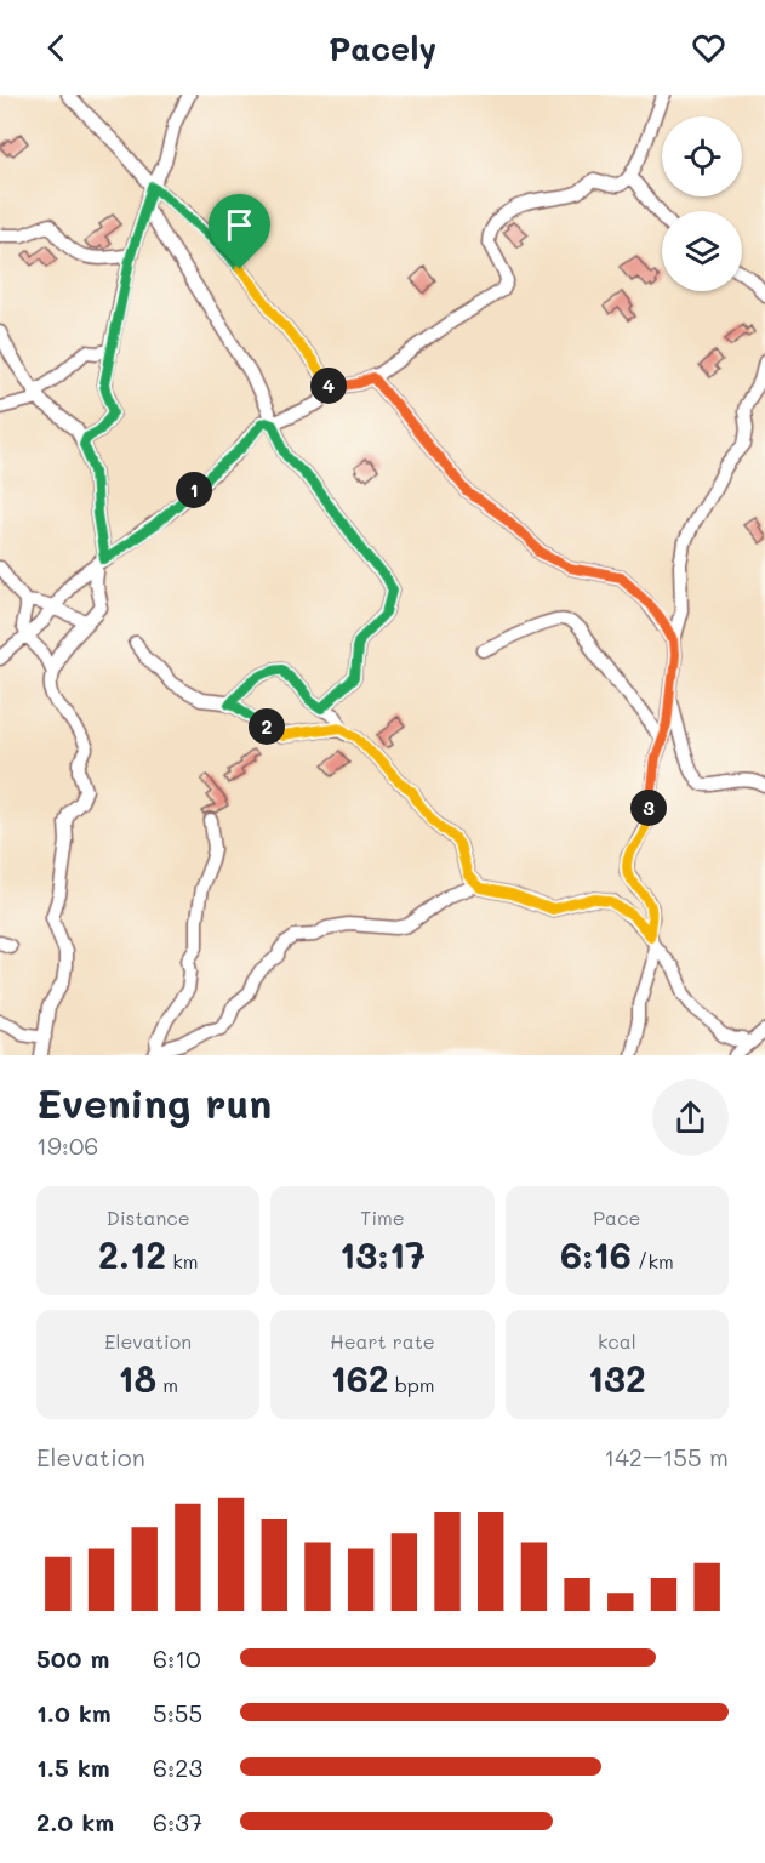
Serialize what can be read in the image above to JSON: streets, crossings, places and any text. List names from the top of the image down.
{
  "page": {
    "header": "Pacely",
    "pins": [
      "4",
      "1",
      "2",
      "3"
    ],
    "heading": ["Evening run", "19:06"],
    "stats": [
      ["Distance", "2.12 km"],
      ["Time", "13:17"],
      ["Pace", "6:16 /km"],
      ["Elevation", "18 m"],
      ["Heart rate", "162 bpm"],
      ["kcal", "132"]
    ],
    "chart": ["Elevation", "142–155 m"],
    "list": [
      {
        "name": "500 m",
        "note": "6:10"
      },
      {
        "name": "1.0 km",
        "note": "5:55"
      },
      {
        "name": "1.5 km",
        "note": "6:23"
      },
      {
        "name": "2.0 km",
        "note": "6:37"
      }
    ]
  }
}
